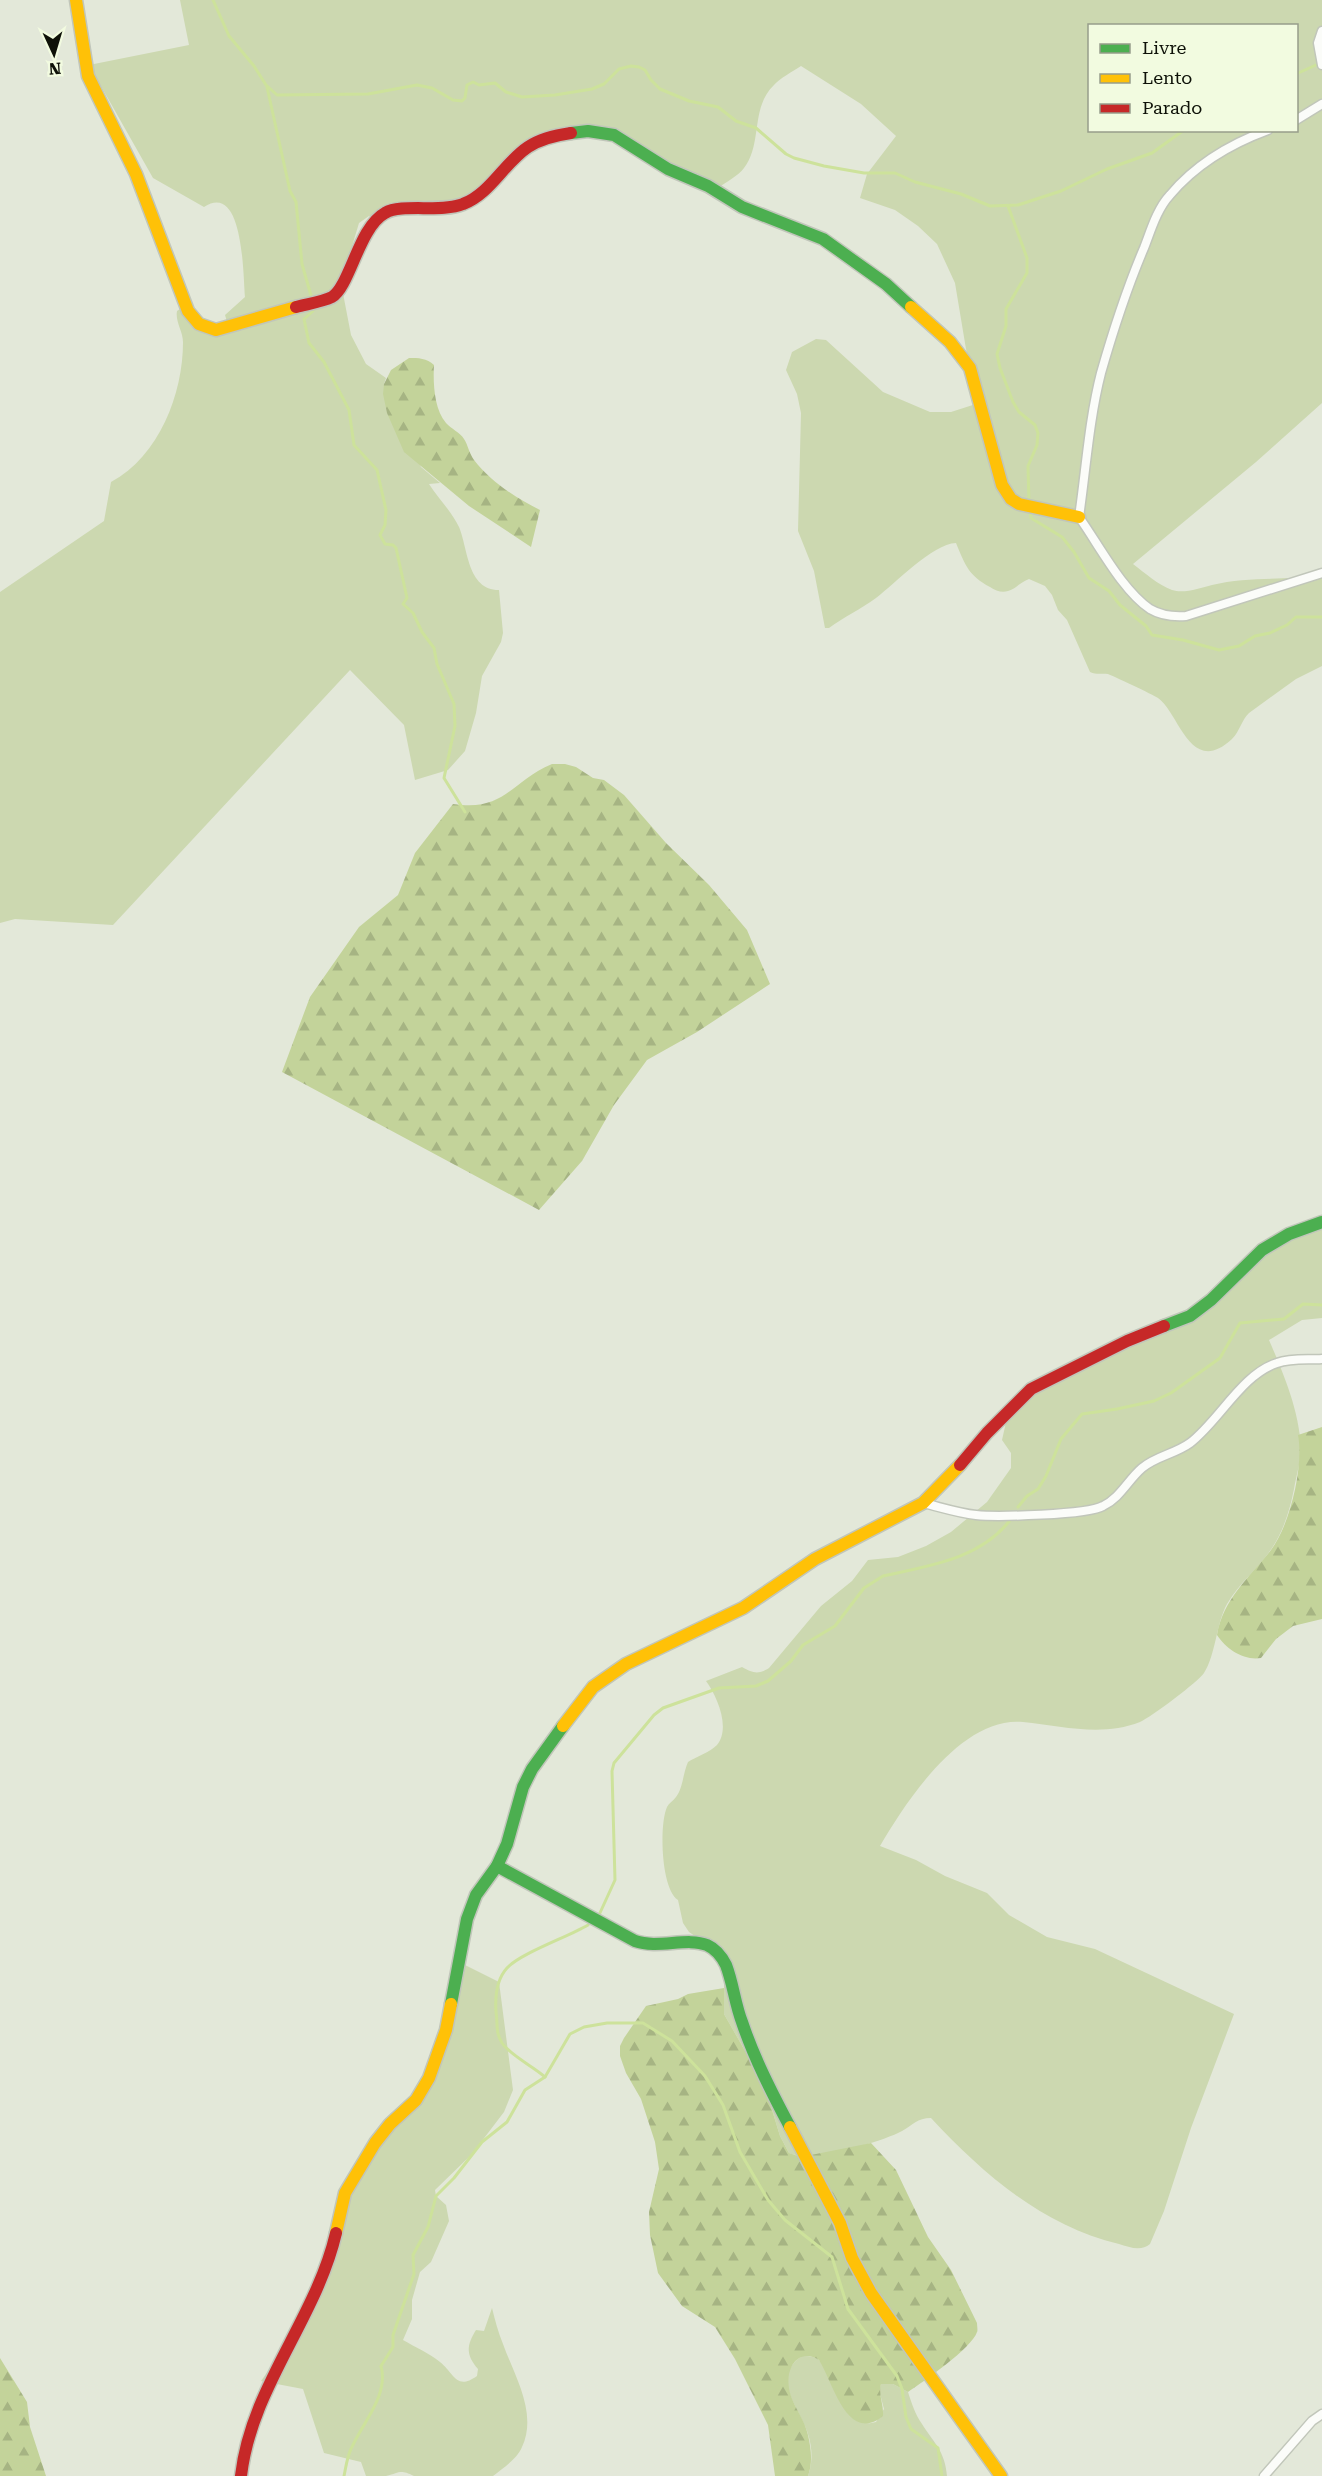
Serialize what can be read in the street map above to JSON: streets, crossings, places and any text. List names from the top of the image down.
{
  "legend": ["Livre", "Lento", "Parado"],
  "north": "bottom"
}
